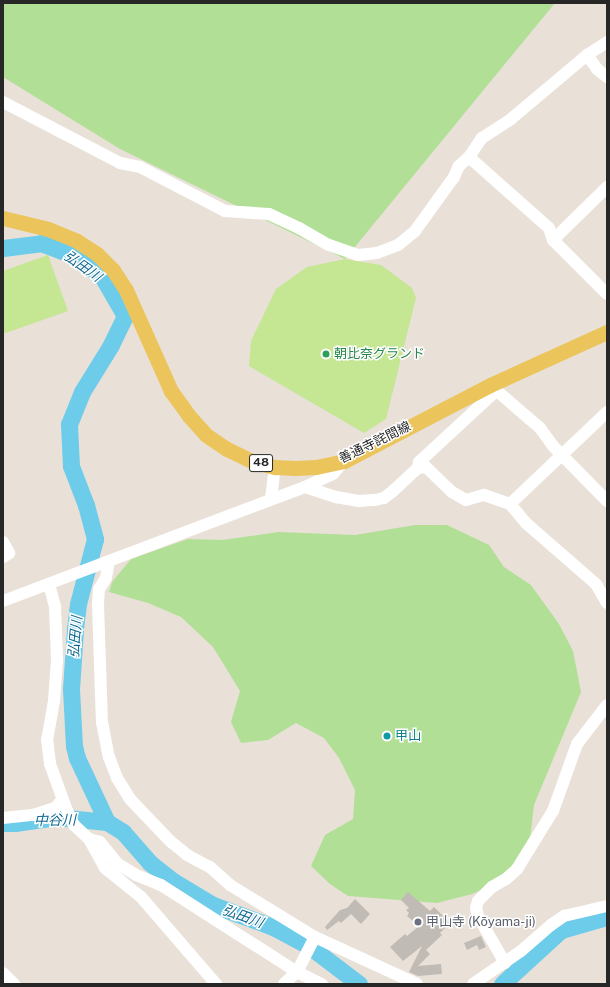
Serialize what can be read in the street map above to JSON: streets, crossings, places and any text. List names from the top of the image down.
{
  "streets": {
    "main road": ["善通寺詫間線", "48"]
  },
  "water": ["弘田川", "中谷川"],
  "places": ["朝比奈グランド", "甲山", "甲山寺 (Kōyama-ji)"]
}
